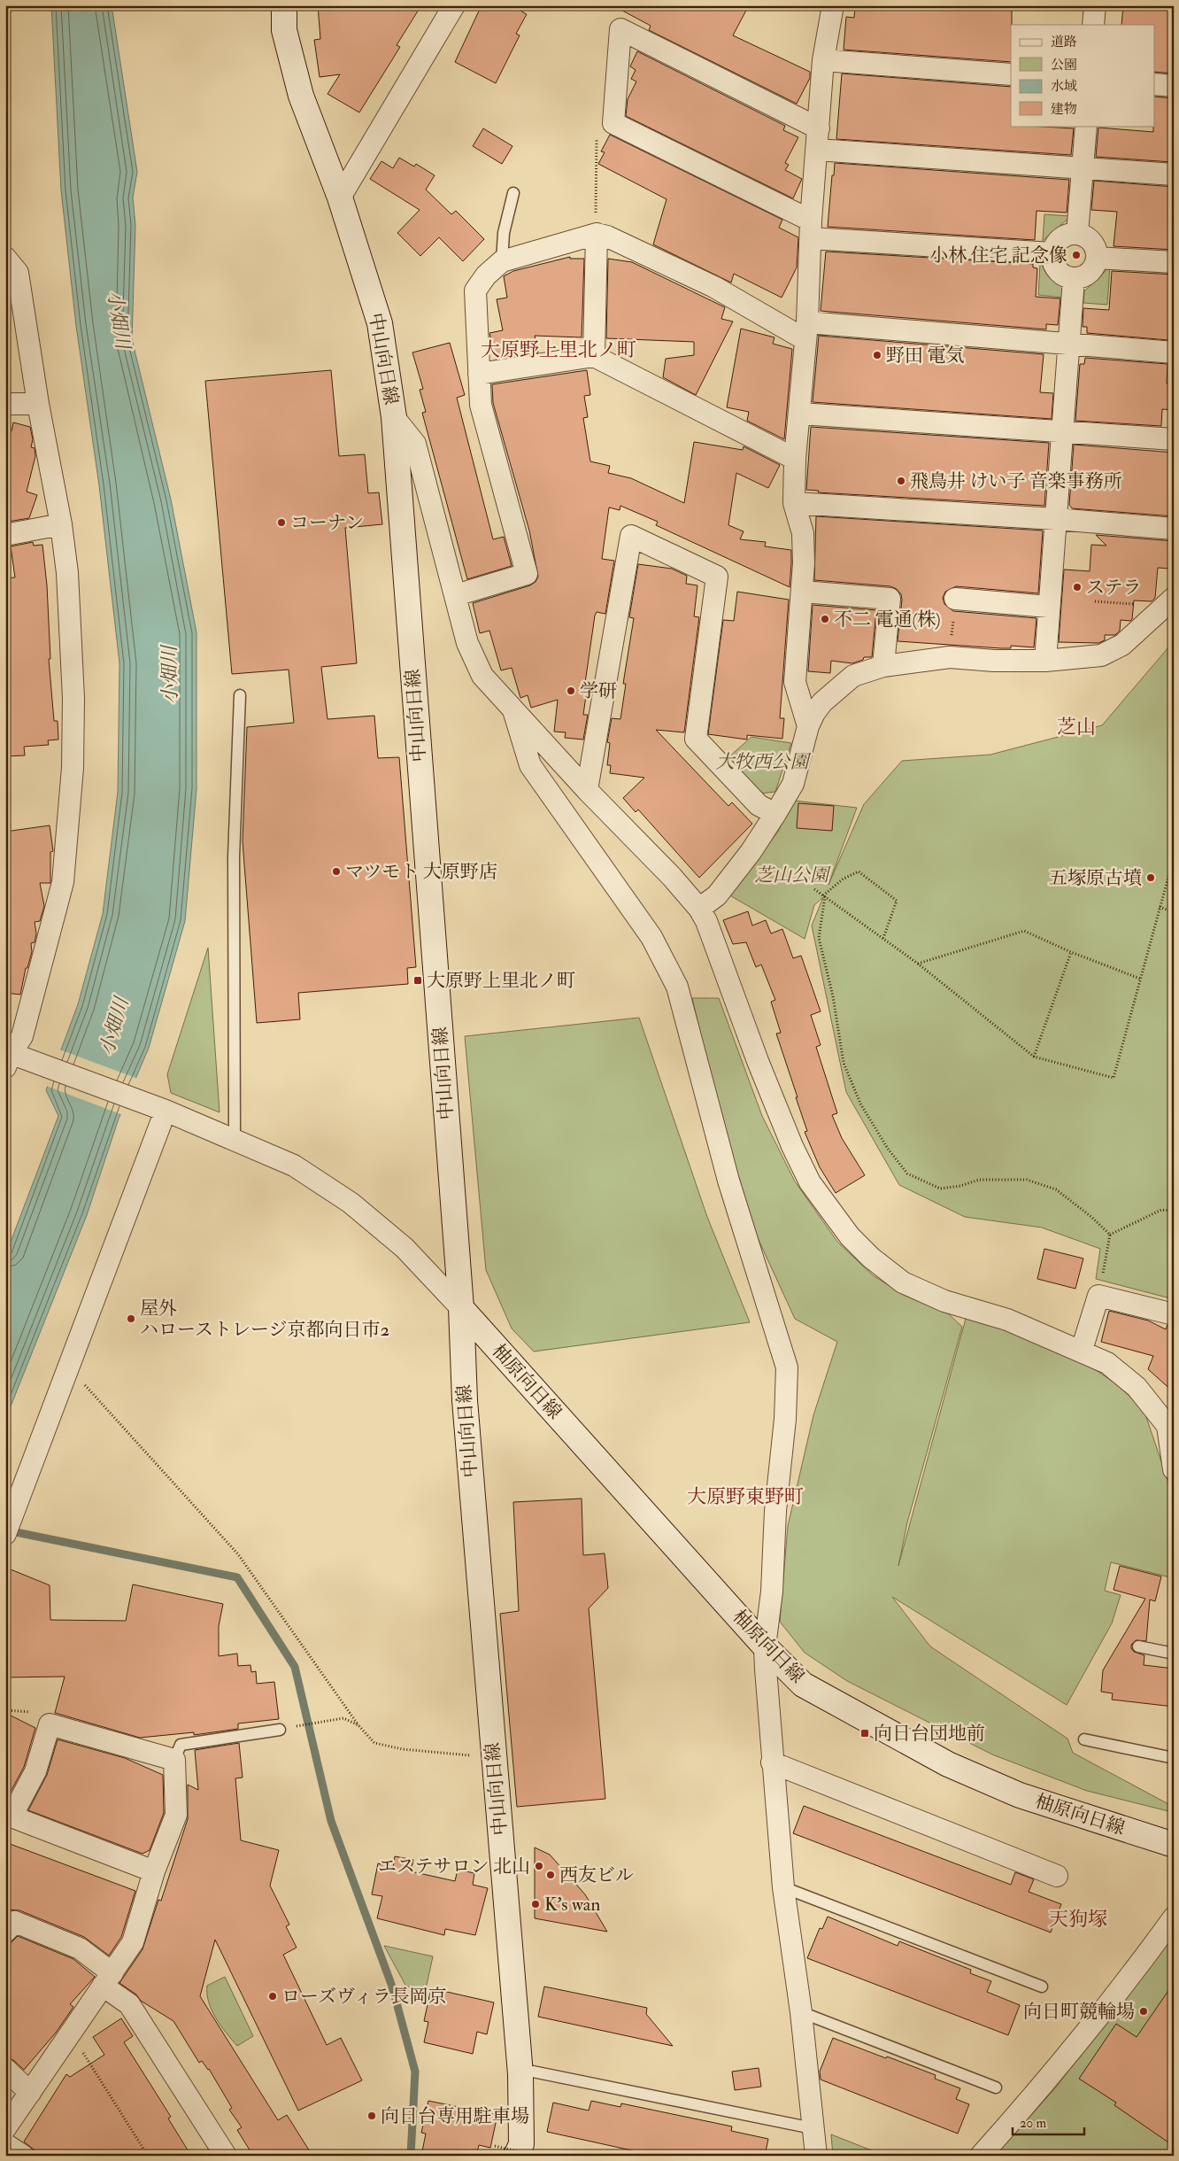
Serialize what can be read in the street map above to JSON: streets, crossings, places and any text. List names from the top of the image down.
{
  "streets": {
    "main road": ["中山向日線", "柚原向日線"]
  },
  "crossings": [
    ["中山向日線", "柚原向日線"]
  ],
  "districts": [
    "大原野上里北ノ町",
    "芝山",
    "大原野東野町",
    "天狗塚"
  ],
  "water": ["小畑川"],
  "parks": ["大牧西公園", "芝山公園"],
  "places": {
    "other": [
      "小林 住宅 記念像",
      "野田 電気",
      "飛鳥井 けい子 音楽事務所",
      "コーナン",
      "ステラ",
      "不二 電通(株)",
      "学研",
      "マツモト 大原野店",
      "五塚原古墳",
      "屋外 ハローストレージ京都向日市2",
      "エステサロン 北山",
      "西友ビル",
      "K's wan",
      "ローズヴィラ長岡京",
      "向日町競輪場",
      "向日台専用駐車場"
    ],
    "transit": ["大原野上里北ノ町", "向日台団地前"]
  },
  "legend": [
    "道路",
    "公園",
    "水域",
    "建物"
  ],
  "scale_bar": "20 m"
}
